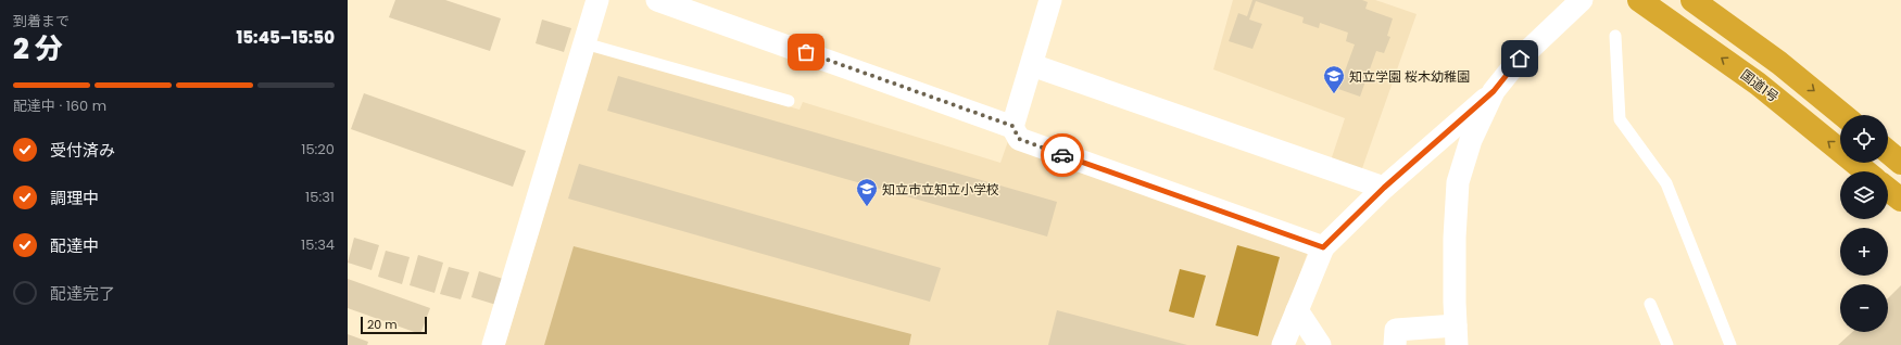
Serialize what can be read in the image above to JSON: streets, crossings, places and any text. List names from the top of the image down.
{
  "streets": {
    "highway": ["国道1号"]
  },
  "places": {
    "school or university": ["知立学園 桜木幼稚園", "知立市立知立小学校"]
  },
  "scale_bar": "20 m",
  "page": {
    "heading": ["2 分", "到着まで", "15:45–15:50"],
    "bar": "配達中 · 160 m",
    "map_buttons": ["+", "−"],
    "list": [
      ["受付済み", "15:20"],
      ["調理中", "15:31"],
      ["配達中", "15:34"],
      "配達完了"
    ],
    "scale": "20 m"
  }
}
